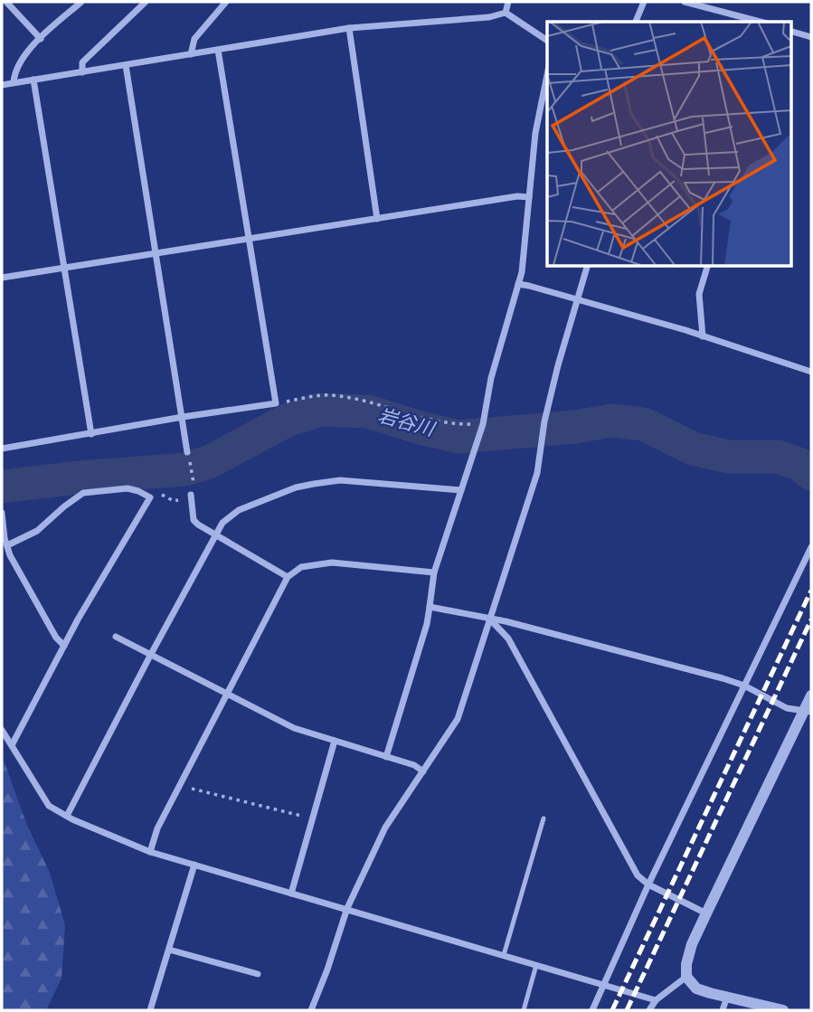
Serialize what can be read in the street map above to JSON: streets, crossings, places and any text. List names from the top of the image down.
{
  "water": ["岩谷川"]
}
